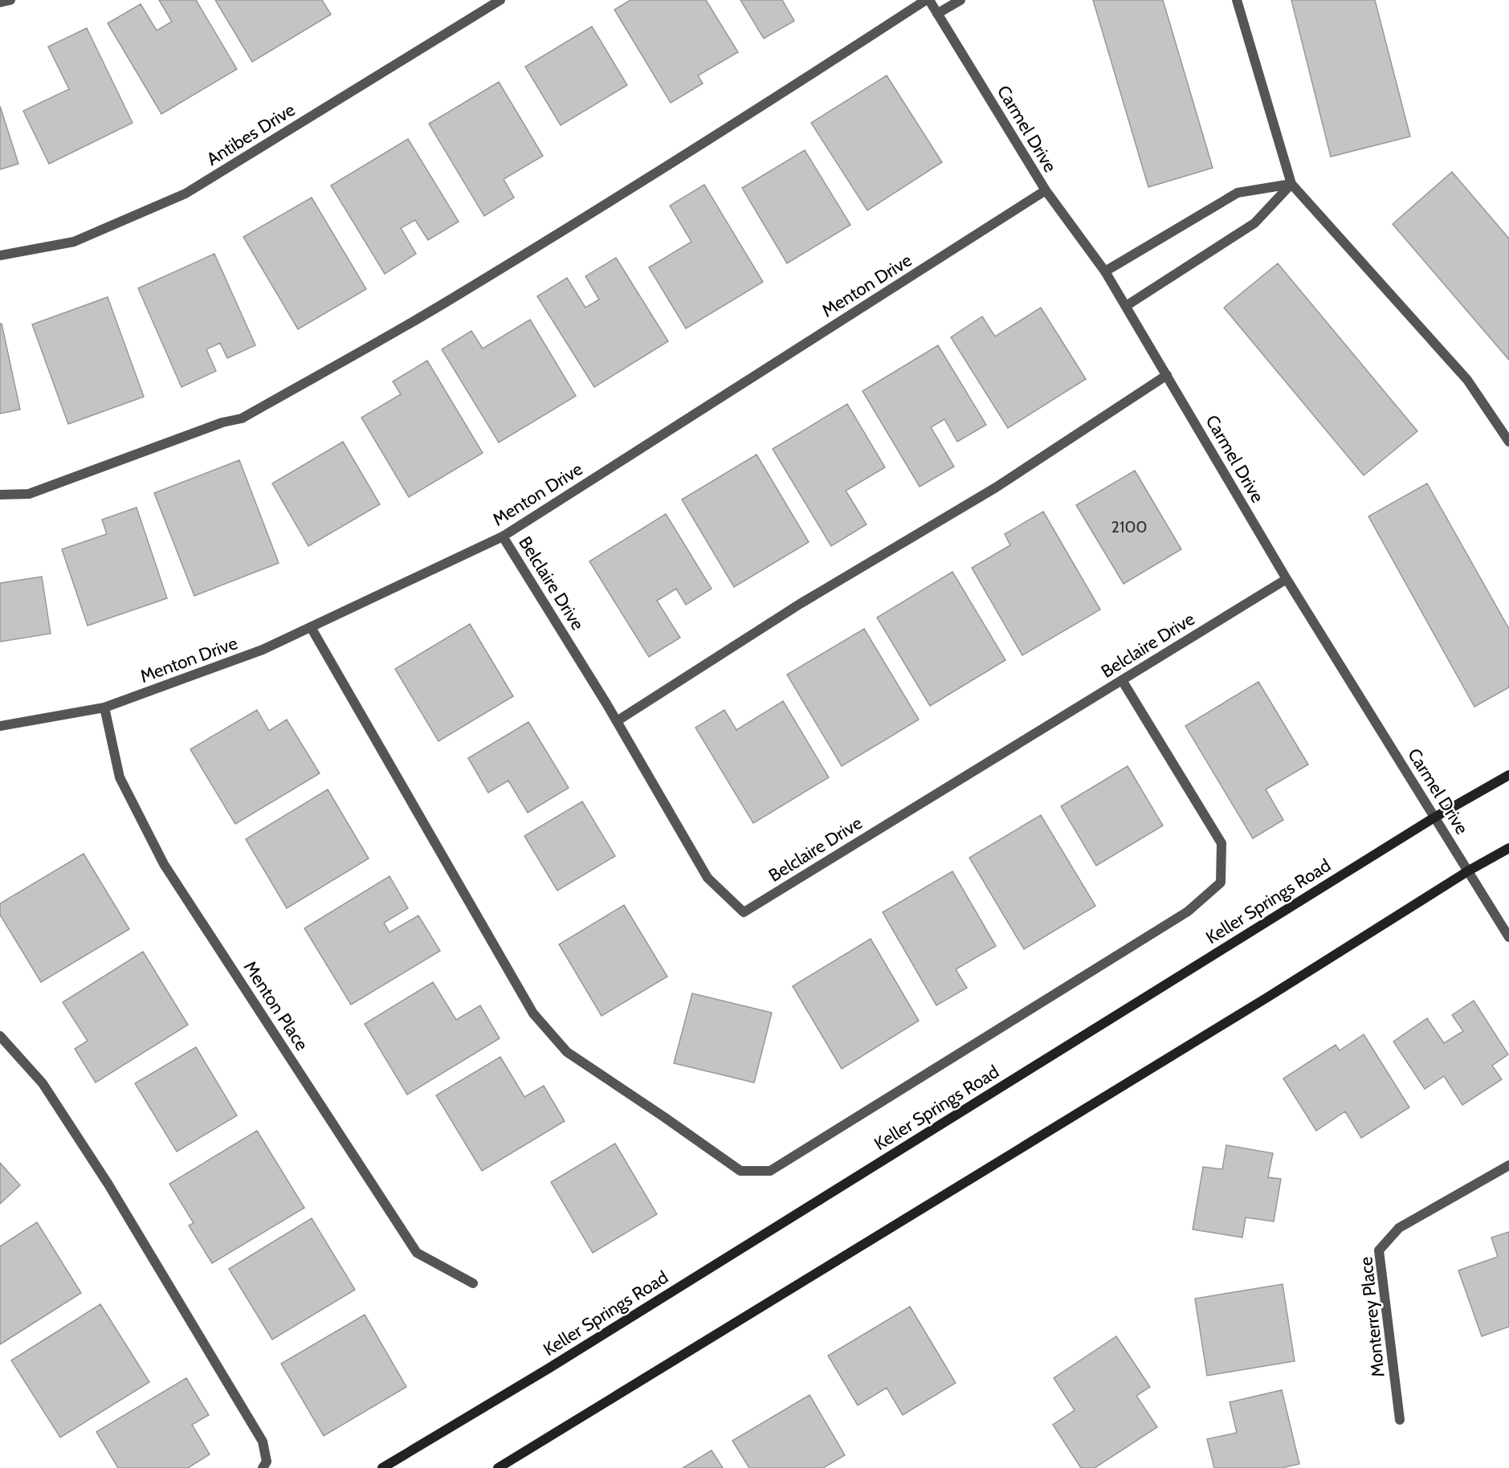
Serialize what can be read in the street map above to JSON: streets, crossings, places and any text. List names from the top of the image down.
{
  "streets": {
    "main road": ["Keller Springs Road"],
    "street": [
      "Carmel Drive",
      "Antibes Drive",
      "Menton Drive",
      "Belclaire Drive",
      "Menton Place",
      "Monterrey Place"
    ]
  },
  "crossings": [
    ["Carmel Drive", "Menton Drive"],
    ["Carmel Drive", "Belclaire Drive"],
    ["Carmel Drive", "Keller Springs Road"],
    ["Menton Drive", "Belclaire Drive"],
    ["Menton Drive", "Menton Place"]
  ],
  "house_numbers": ["2100"]
}
